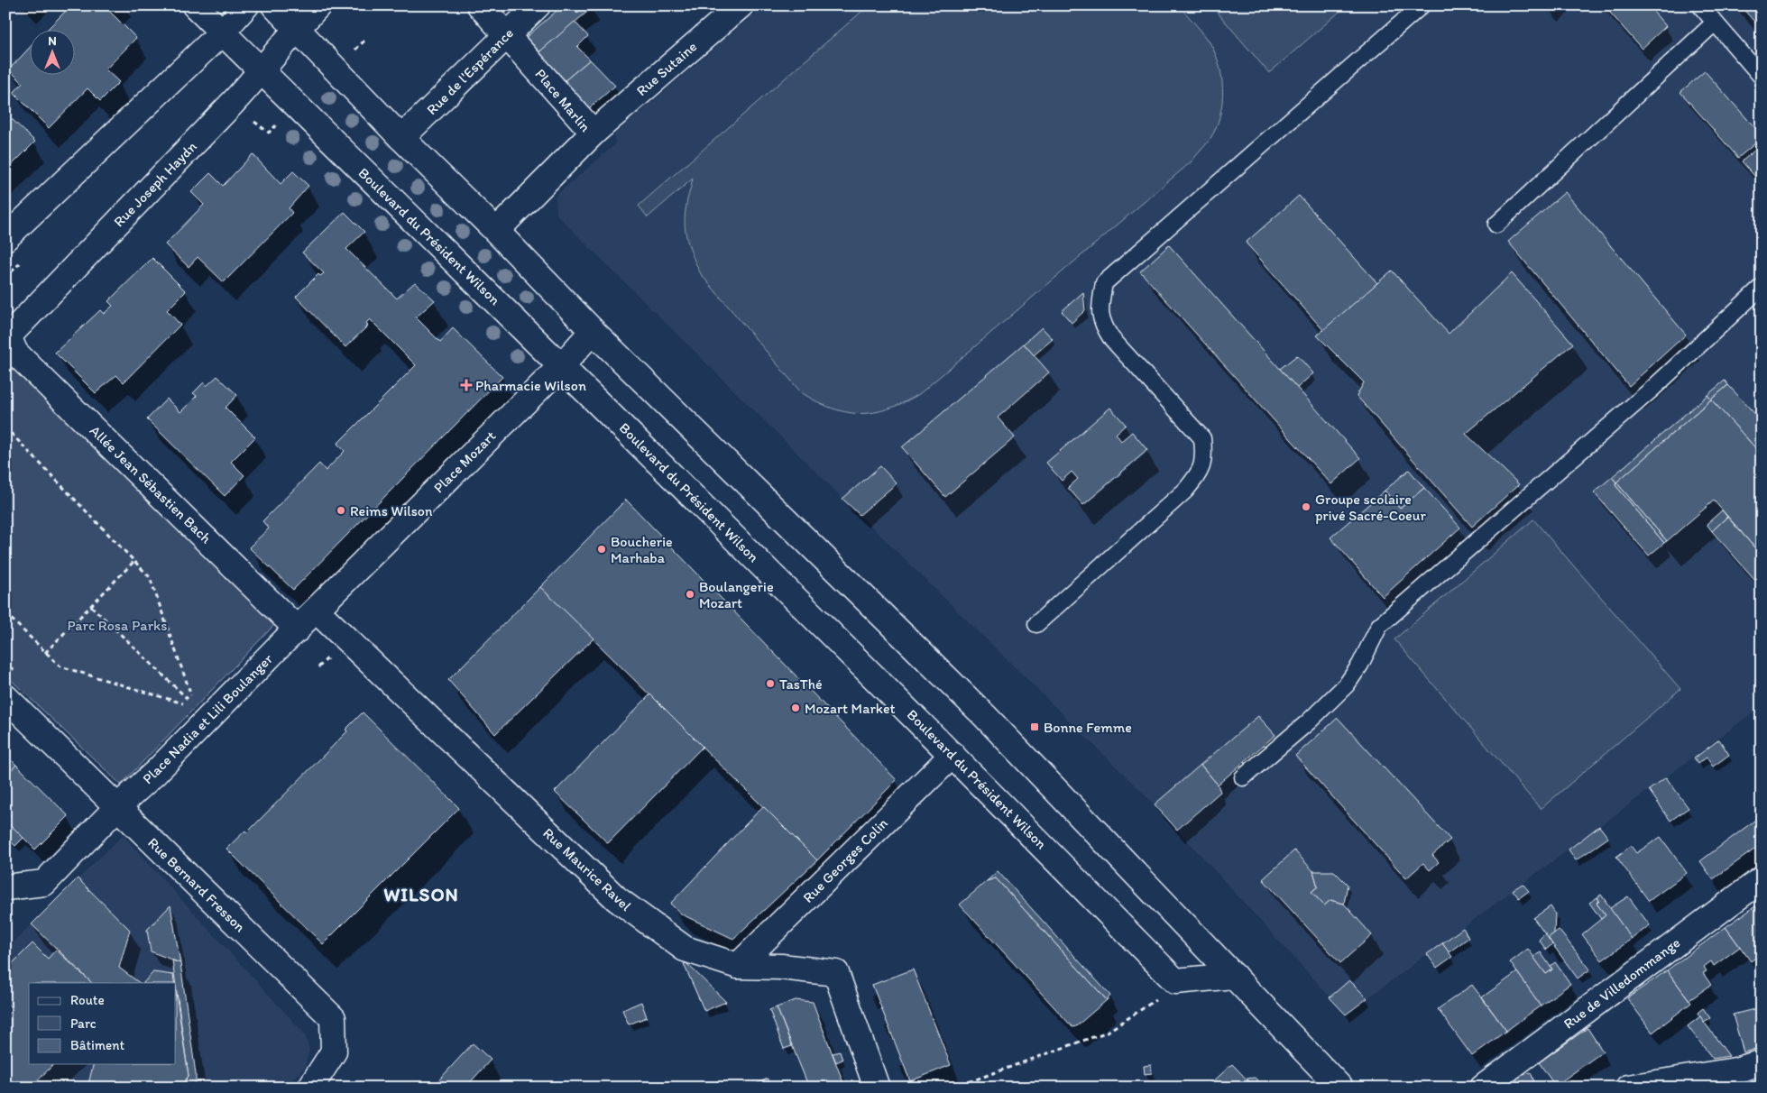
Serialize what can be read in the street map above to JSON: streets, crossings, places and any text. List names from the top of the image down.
{
  "streets": {
    "street": [
      "Rue Sutaine",
      "Rue de l'Espérance",
      "Place Marlin",
      "Rue Joseph Haydn",
      "Boulevard du Président Wilson",
      "Place Mozart",
      "Allée Jean Sébastien Bach",
      "Place Nadia et Lili Boulanger",
      "Rue Georges Colin",
      "Rue Maurice Ravel",
      "Rue Bernard Fresson",
      "Rue de Villedommange"
    ]
  },
  "crossings": [
    ["Rue Sutaine", "Place Marlin"],
    ["Rue de l'Espérance", "Place Marlin"],
    ["Rue Joseph Haydn", "Boulevard du Président Wilson"],
    ["Rue Joseph Haydn", "Allée Jean Sébastien Bach"],
    ["Boulevard du Président Wilson", "Place Mozart"],
    ["Boulevard du Président Wilson", "Rue Georges Colin"],
    ["Place Mozart", "Allée Jean Sébastien Bach"],
    ["Place Mozart", "Place Nadia et Lili Boulanger"],
    ["Place Mozart", "Rue Maurice Ravel"],
    ["Allée Jean Sébastien Bach", "Place Nadia et Lili Boulanger"],
    ["Place Nadia et Lili Boulanger", "Rue Bernard Fresson"],
    ["Rue Georges Colin", "Rue Maurice Ravel"]
  ],
  "districts": ["WILSON"],
  "parks": ["Parc Rosa Parks"],
  "places": {
    "health": ["Pharmacie Wilson"],
    "other": [
      "Groupe scolaire privé Sacré-Coeur",
      "Reims Wilson",
      "Boucherie Marhaba",
      "Boulangerie Mozart",
      "TasThé",
      "Mozart Market"
    ],
    "transit": ["Bonne Femme"]
  },
  "legend": ["Route", "Parc", "Bâtiment"],
  "north": "top"
}
